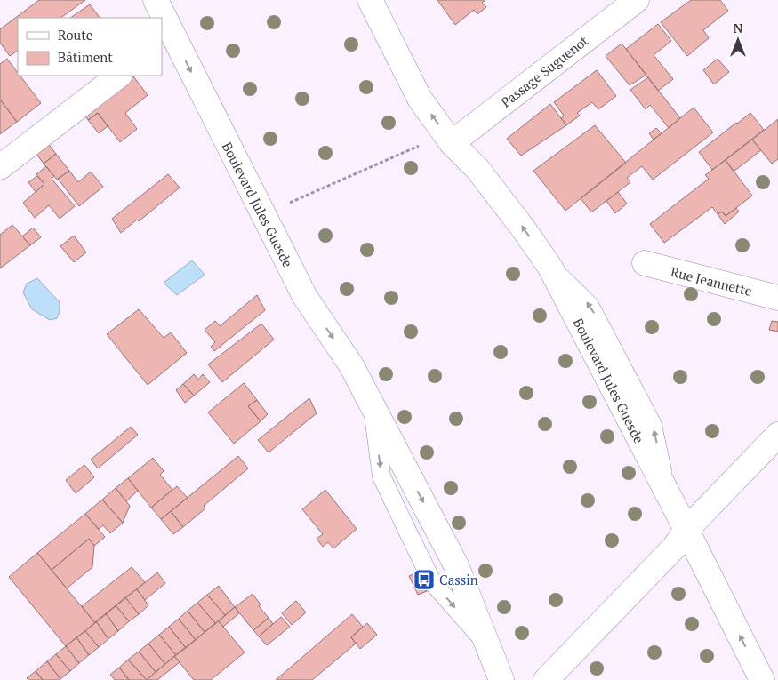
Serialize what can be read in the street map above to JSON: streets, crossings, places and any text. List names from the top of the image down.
{
  "streets": {
    "street": ["Passage Suguenot", "Boulevard Jules Guesde", "Rue Jeannette"]
  },
  "crossings": [
    ["Passage Suguenot", "Boulevard Jules Guesde"]
  ],
  "places": {
    "bus stop": ["Cassin"]
  },
  "legend": ["Route", "Bâtiment"],
  "north": "top"
}
